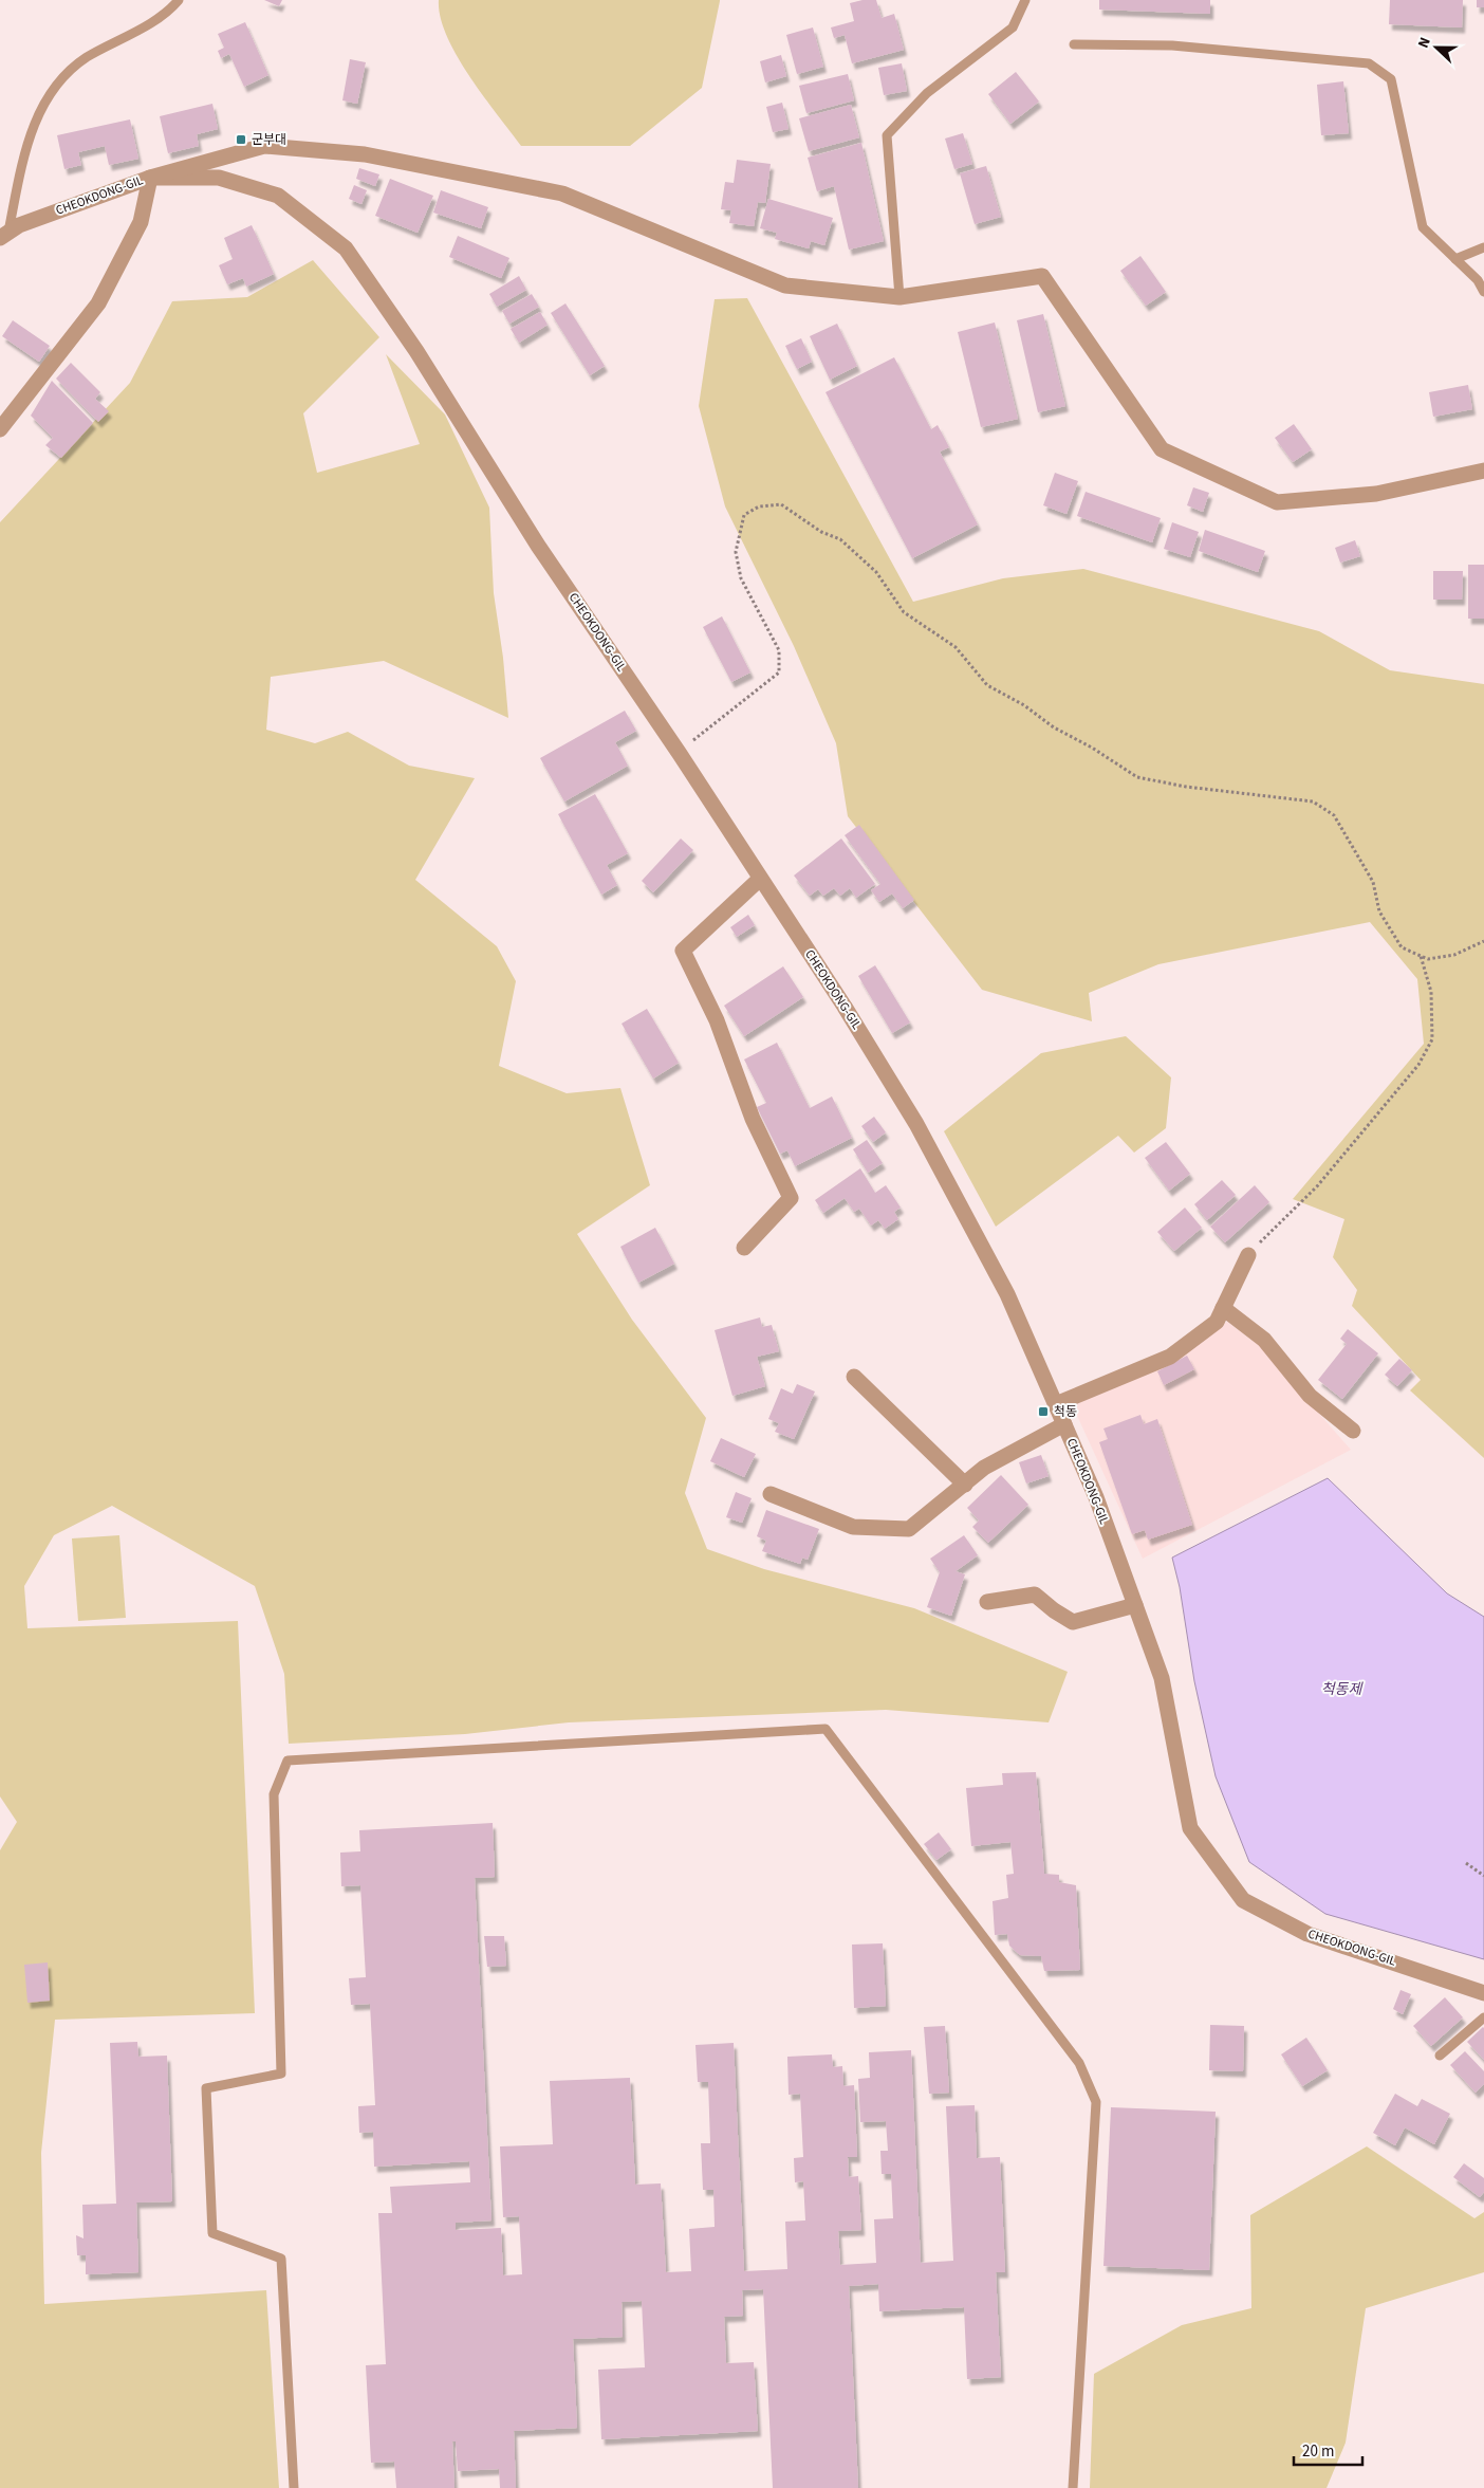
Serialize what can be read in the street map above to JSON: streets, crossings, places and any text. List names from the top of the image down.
{
  "streets": {
    "street": ["CHEOKDONG-GIL"]
  },
  "water": ["척동제"],
  "places": {
    "transit": ["군부대", "척동"]
  },
  "scale_bar": "20 m",
  "north": "left"
}
